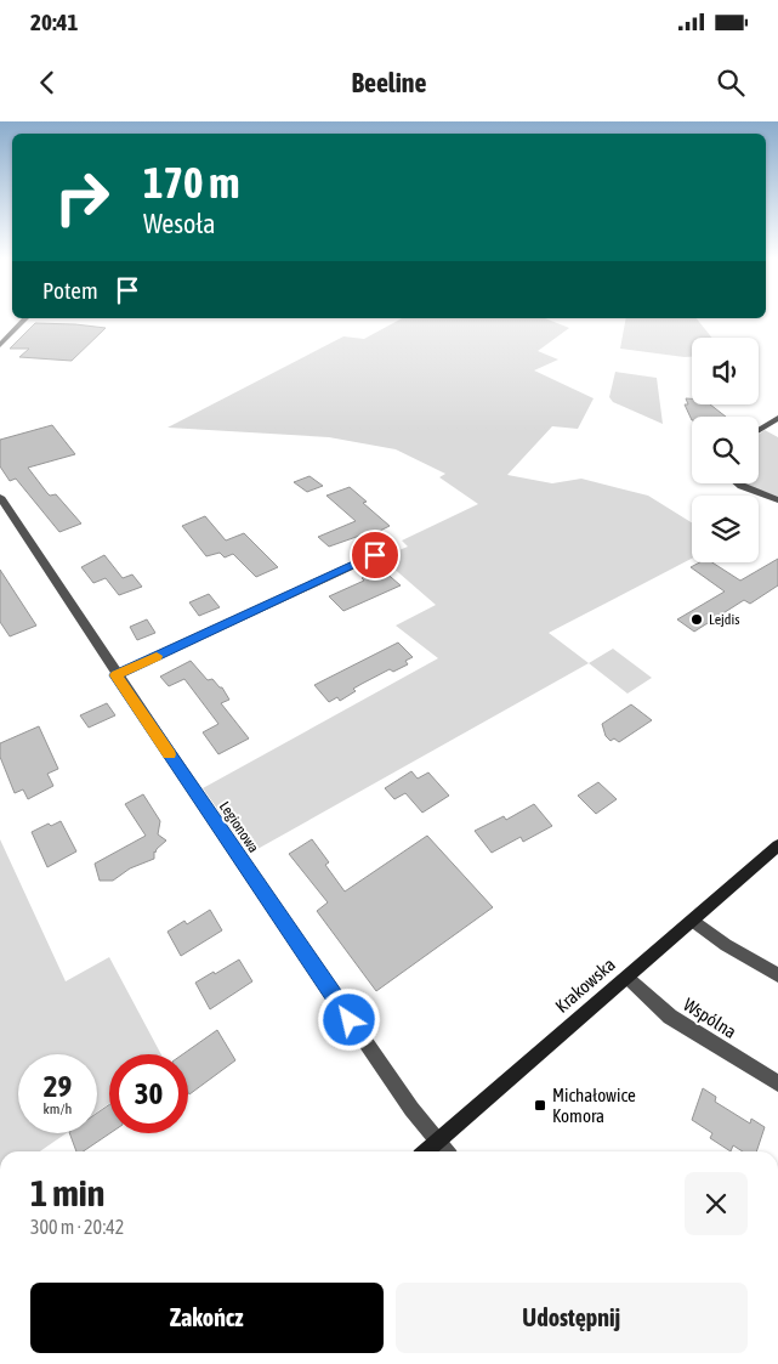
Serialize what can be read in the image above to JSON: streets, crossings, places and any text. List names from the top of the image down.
{
  "streets": {
    "main road": ["Krakowska"],
    "street": ["Legionowa", "Wspólna"]
  },
  "crossings": [
    ["Legionowa", "Krakowska"],
    ["Krakowska", "Wspólna"]
  ],
  "places": {
    "other": ["Lejdis"],
    "transit": ["Michałowice Komora"]
  },
  "page": {
    "status": "20:41",
    "header": "Beeline",
    "turn": ["170 m", "Wesoła"],
    "then": "Potem",
    "speed": "29 km/h",
    "limit": "30",
    "heading": ["1 min", "300 m · 20:42"],
    "buttons": ["Zakończ", "Udostępnij"]
  }
}
